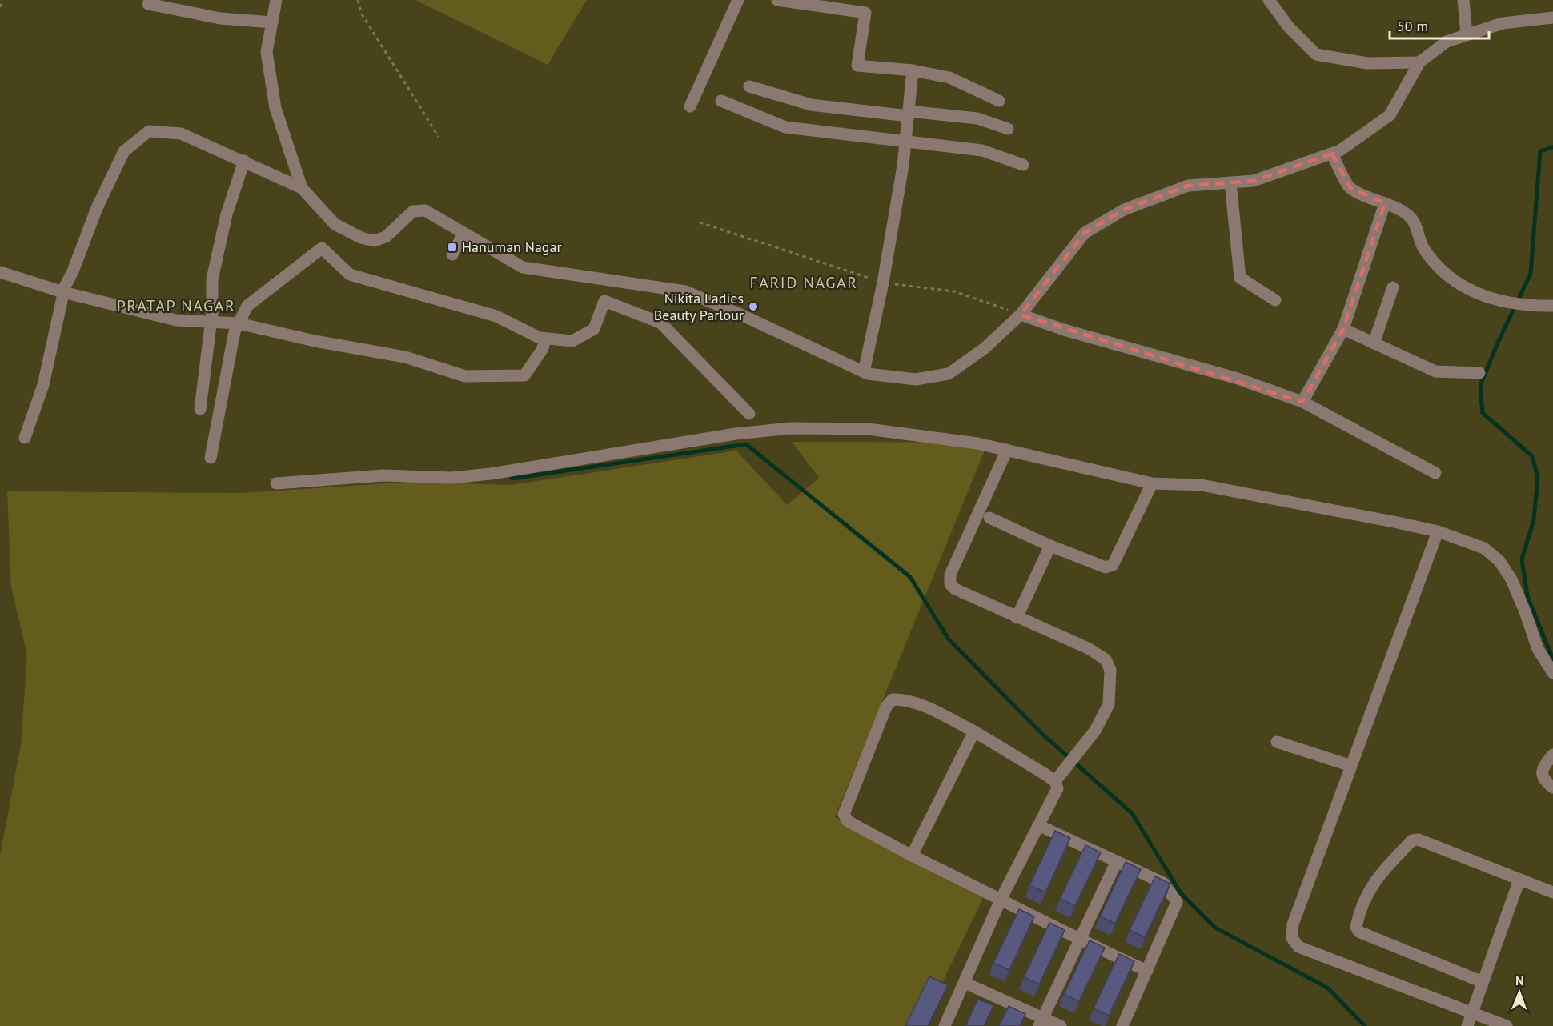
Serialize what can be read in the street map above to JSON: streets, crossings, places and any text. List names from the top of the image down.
{
  "districts": ["FARID NAGAR", "PRATAP NAGAR"],
  "places": {
    "transit": ["Hanuman Nagar"],
    "other": ["Nikita Ladies Beauty Parlour"]
  },
  "scale_bar": "50 m",
  "north": "top"
}
